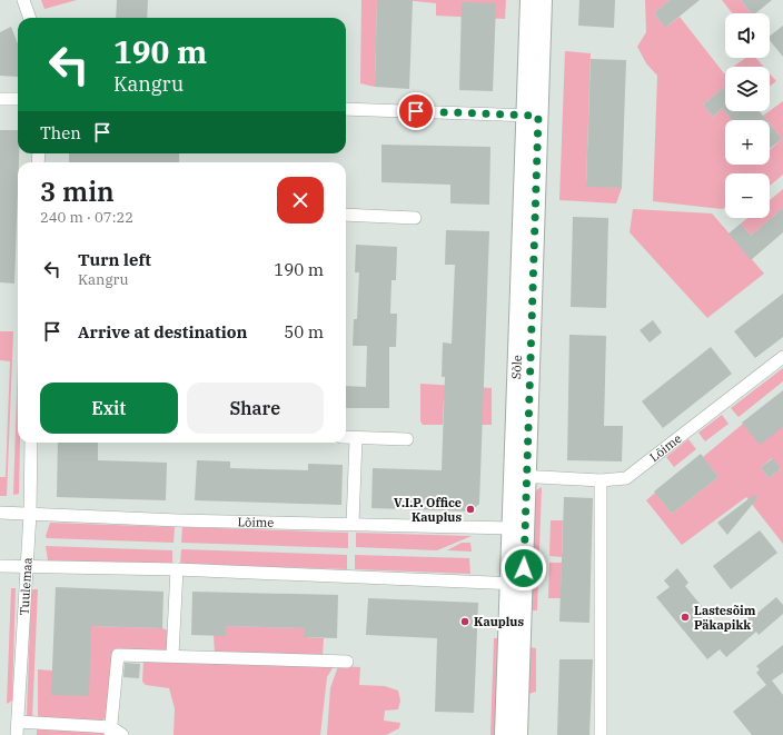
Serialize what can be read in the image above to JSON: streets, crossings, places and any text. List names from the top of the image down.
{
  "streets": {
    "main road": ["Sõle"],
    "street": ["Lõime", "Tuulemaa"]
  },
  "crossings": [
    ["Sõle", "Lõime"],
    ["Lõime", "Tuulemaa"]
  ],
  "places": ["V.I.P. Office Kauplus", "Lastesõim Päkapikk", "Kauplus"],
  "page": {
    "map_buttons": ["+", "−"],
    "turn": ["190 m", "Kangru"],
    "then": "Then",
    "heading": ["3 min", "240 m · 07:22"],
    "list": [
      {
        "name": "Turn left",
        "note": "Kangru",
        "value": "190 m"
      },
      {
        "name": "Arrive at destination",
        "value": "50 m"
      }
    ],
    "buttons": ["Exit", "Share"]
  }
}
